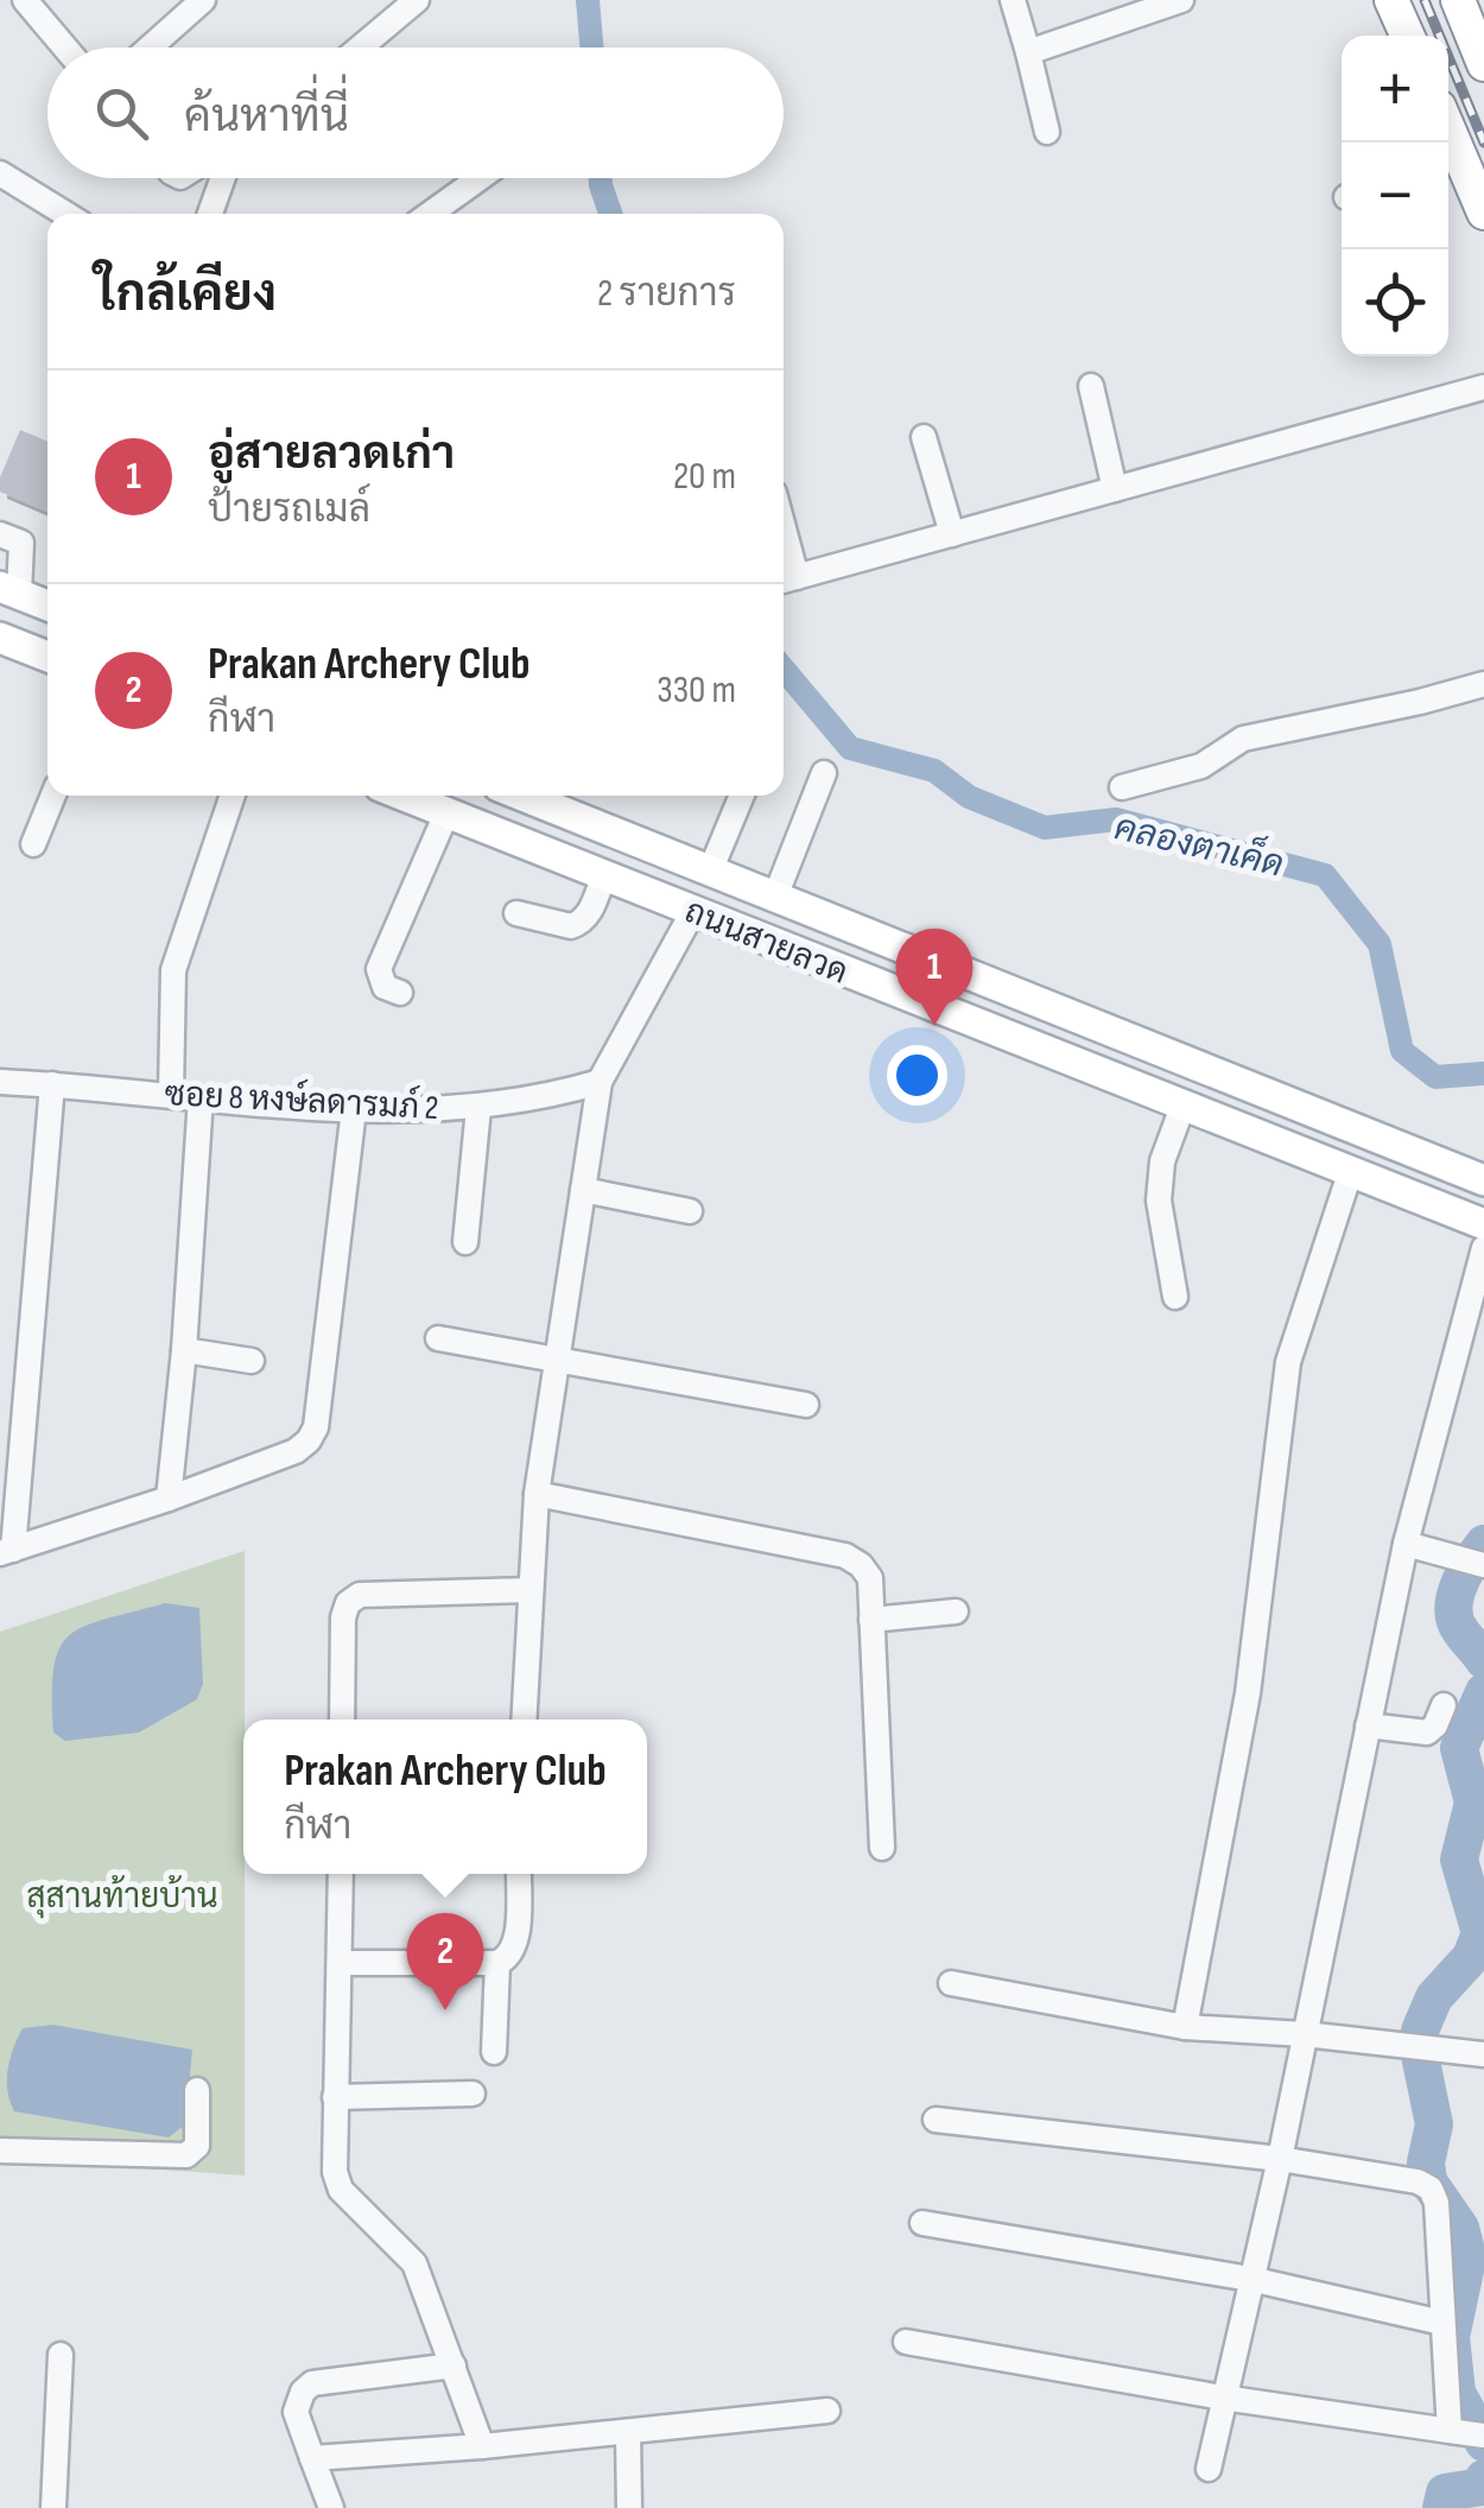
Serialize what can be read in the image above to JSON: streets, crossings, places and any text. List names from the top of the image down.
{
  "streets": {
    "main road": ["ถนนสายลวด"],
    "street": ["ซอย 8 หงษ์ลดารมภ์ 2"]
  },
  "water": ["คลองตาเค็ด"],
  "parks": ["สุสานท้ายบ้าน"],
  "page": {
    "map_buttons": ["+", "−"],
    "search": "ค้นหาที่นี่",
    "heading": ["ใกล้เคียง", "2 รายการ"],
    "list": [
      {
        "mark": "1",
        "name": "อู่สายลวดเก่า",
        "note": "ป้ายรถเมล์",
        "value": "20 m"
      },
      {
        "mark": "2",
        "name": "Prakan Archery Club",
        "note": "กีฬา",
        "value": "330 m"
      }
    ],
    "pins": ["1", "2"],
    "popup": ["Prakan Archery Club", "กีฬา"]
  }
}
